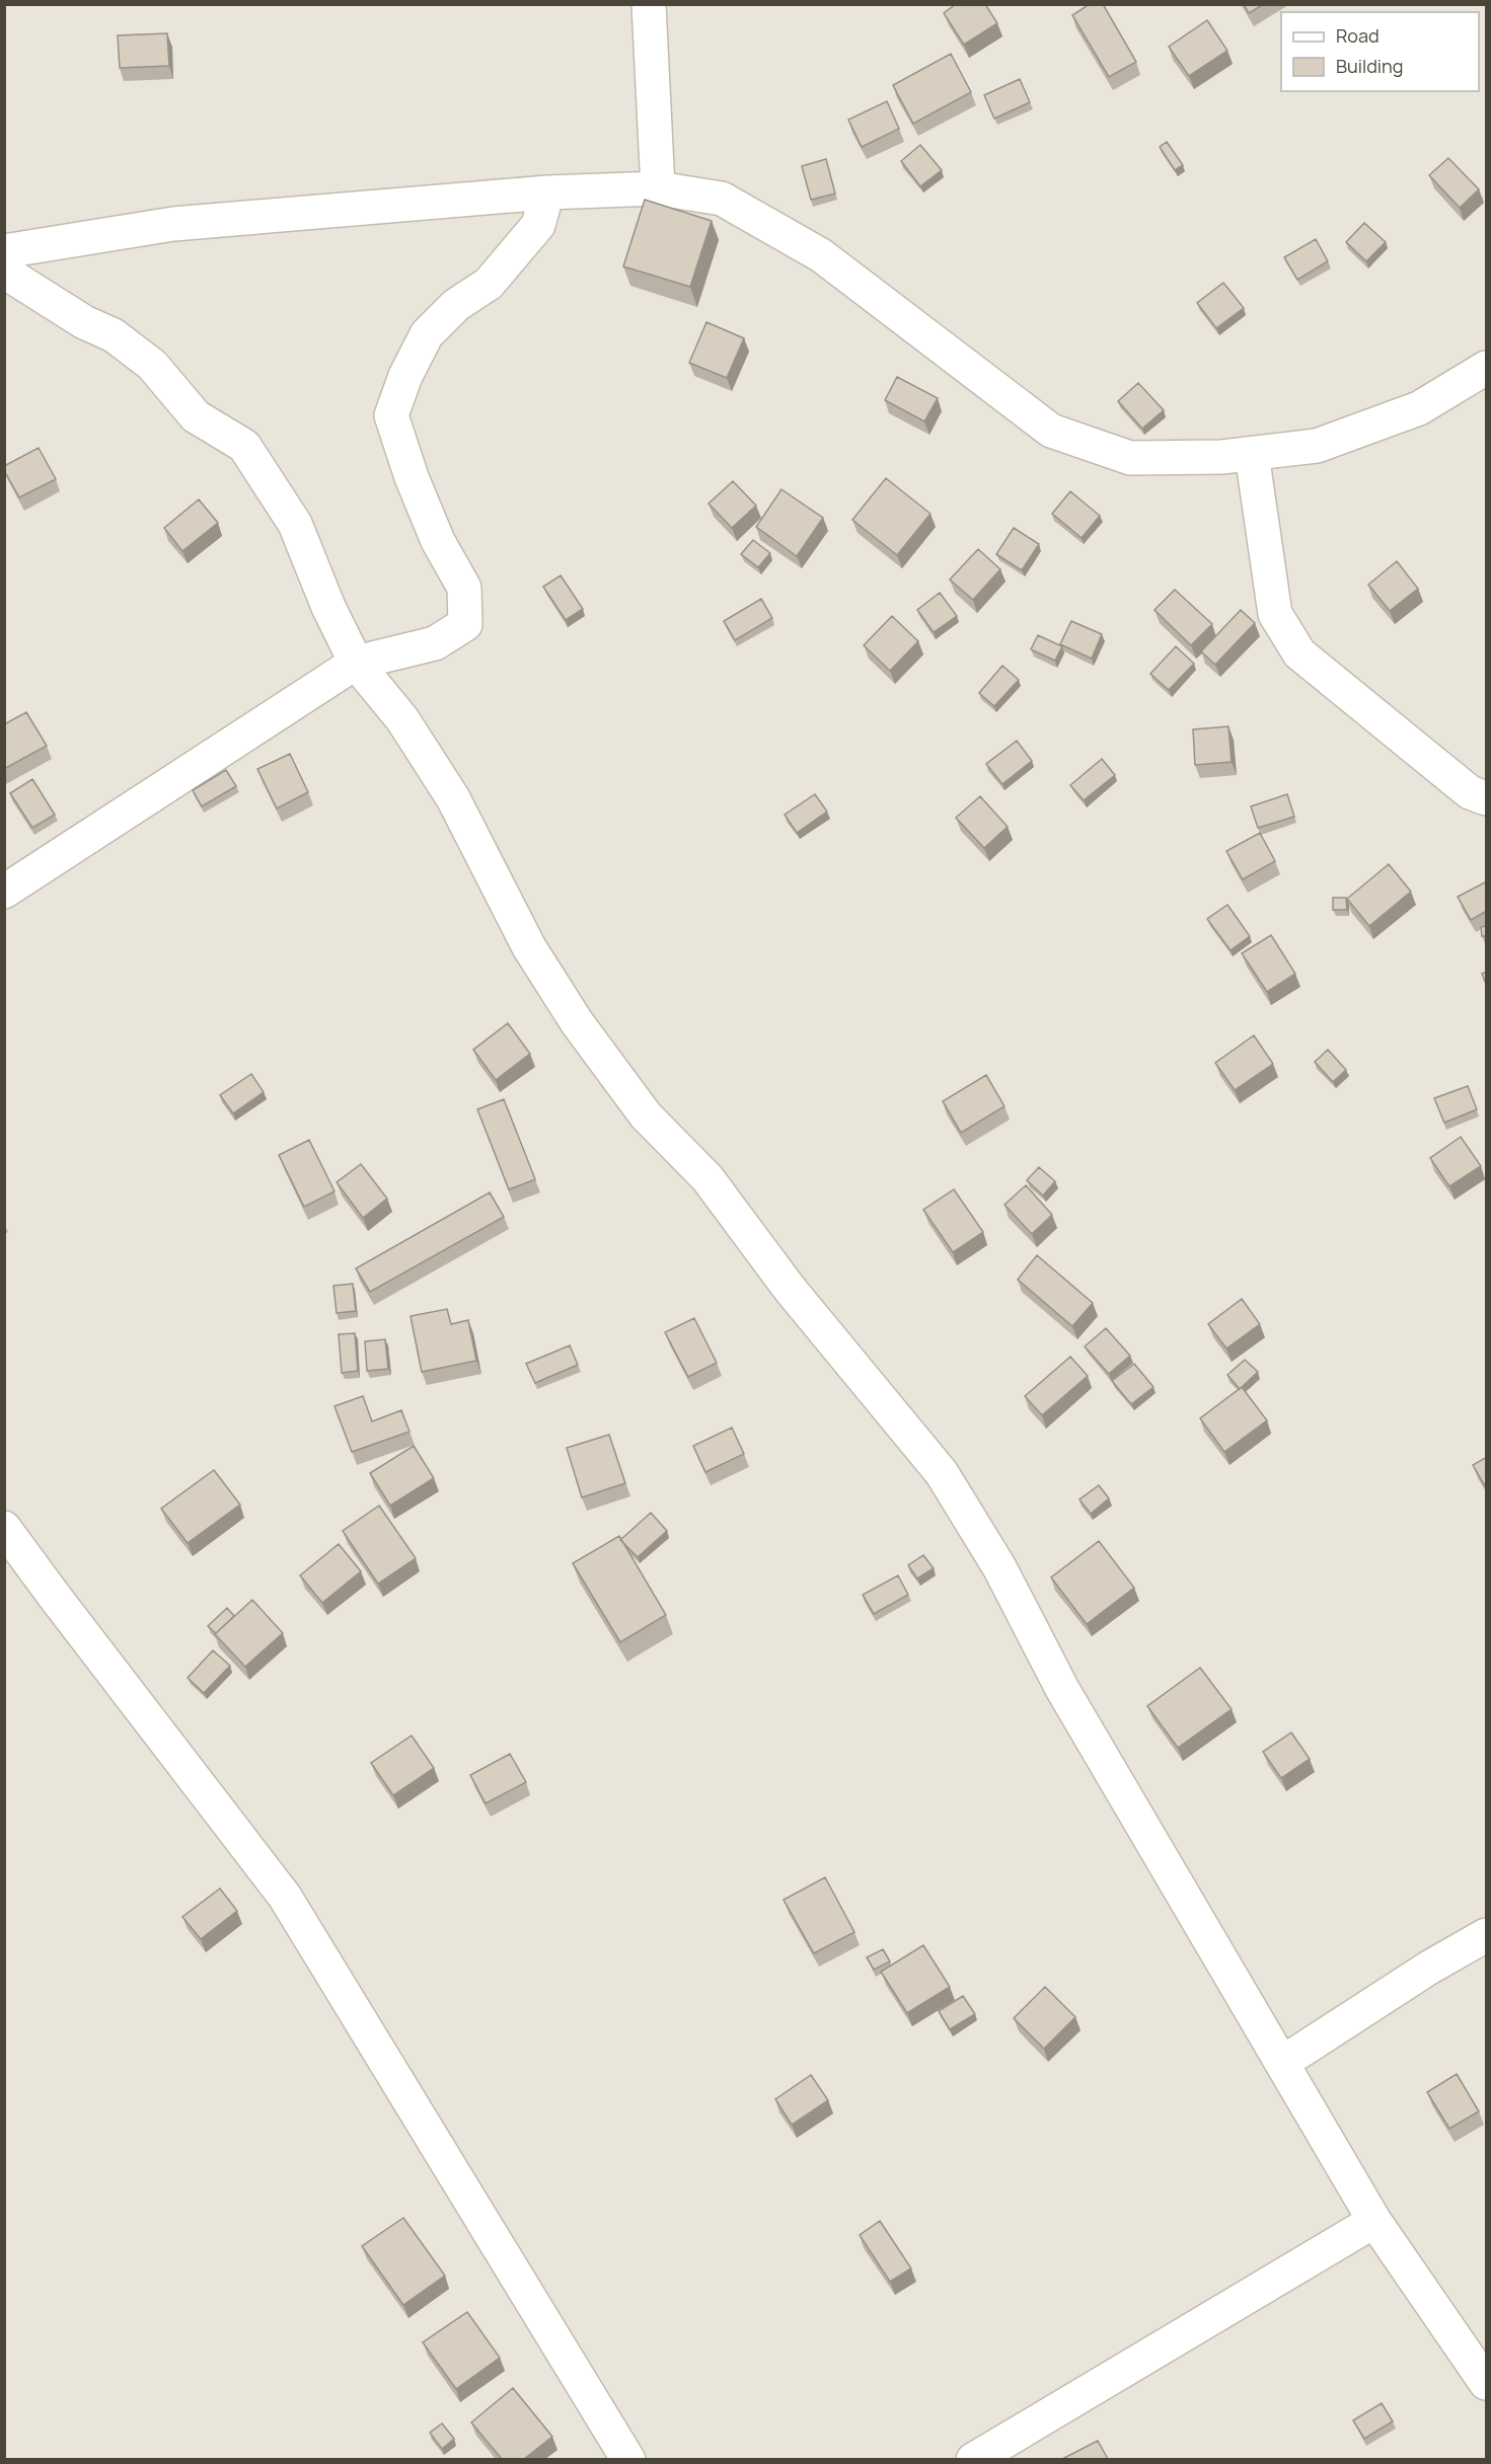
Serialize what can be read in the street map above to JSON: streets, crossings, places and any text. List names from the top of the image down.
{
  "legend": ["Road", "Building"]
}
